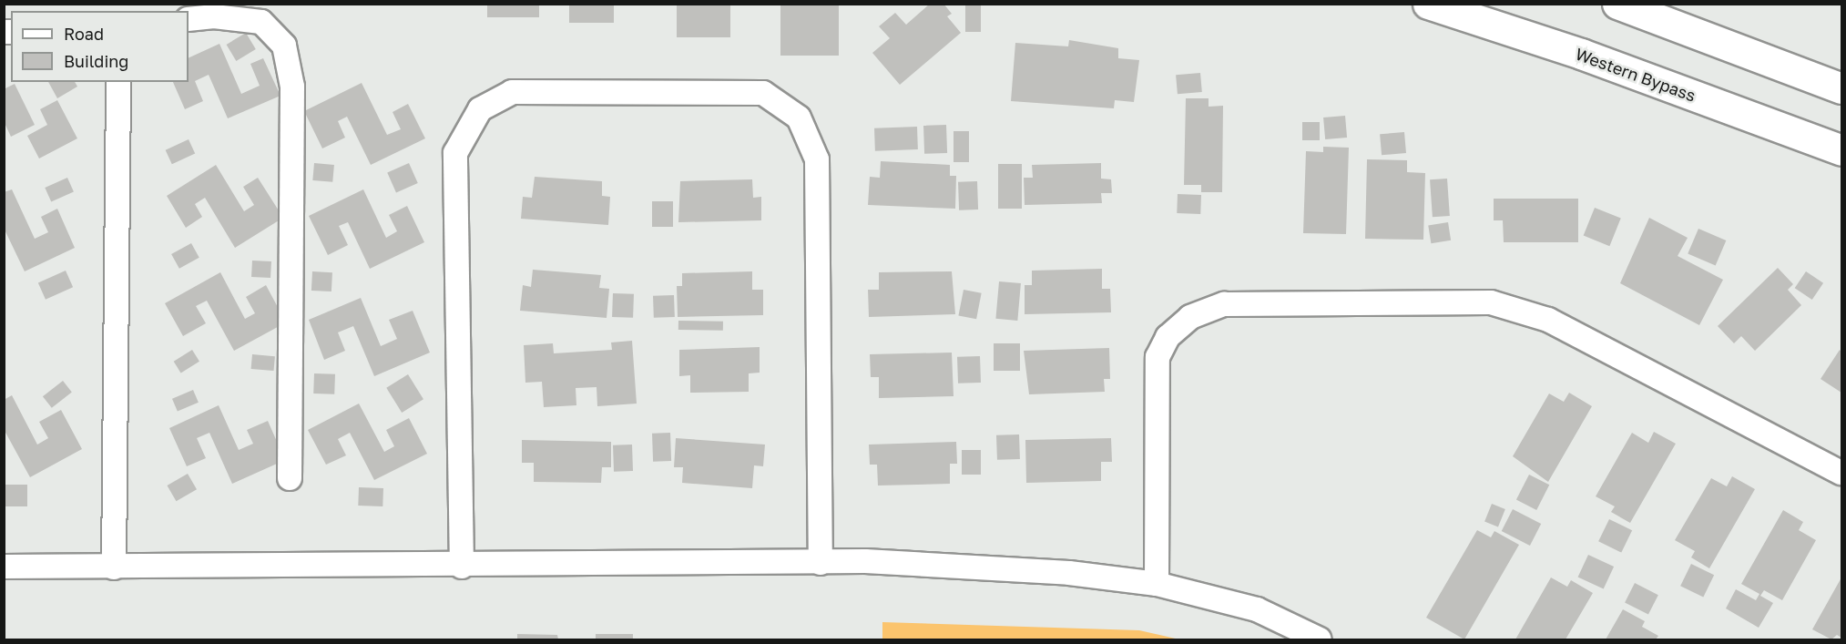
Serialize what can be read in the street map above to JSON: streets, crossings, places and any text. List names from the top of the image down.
{
  "streets": {
    "highway": ["Western Bypass"]
  },
  "legend": ["Road", "Building"]
}
